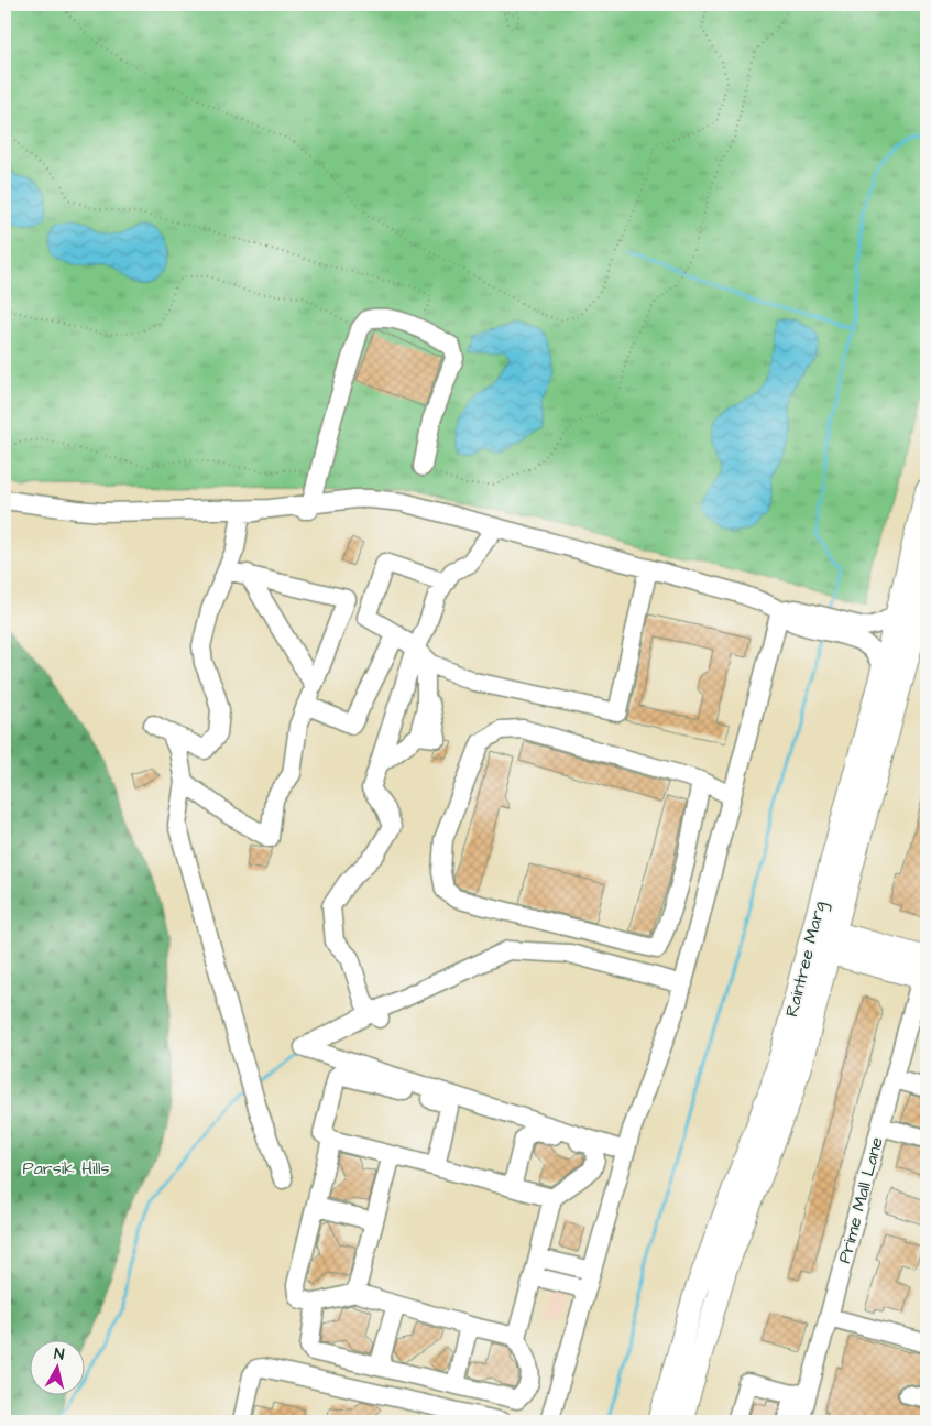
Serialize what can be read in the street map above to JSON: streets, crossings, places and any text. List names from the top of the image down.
{
  "streets": {
    "main road": ["Raintree Marg"],
    "street": ["Prime Mall Lane"]
  },
  "parks": ["Parsik Hills"],
  "north": "top"
}
